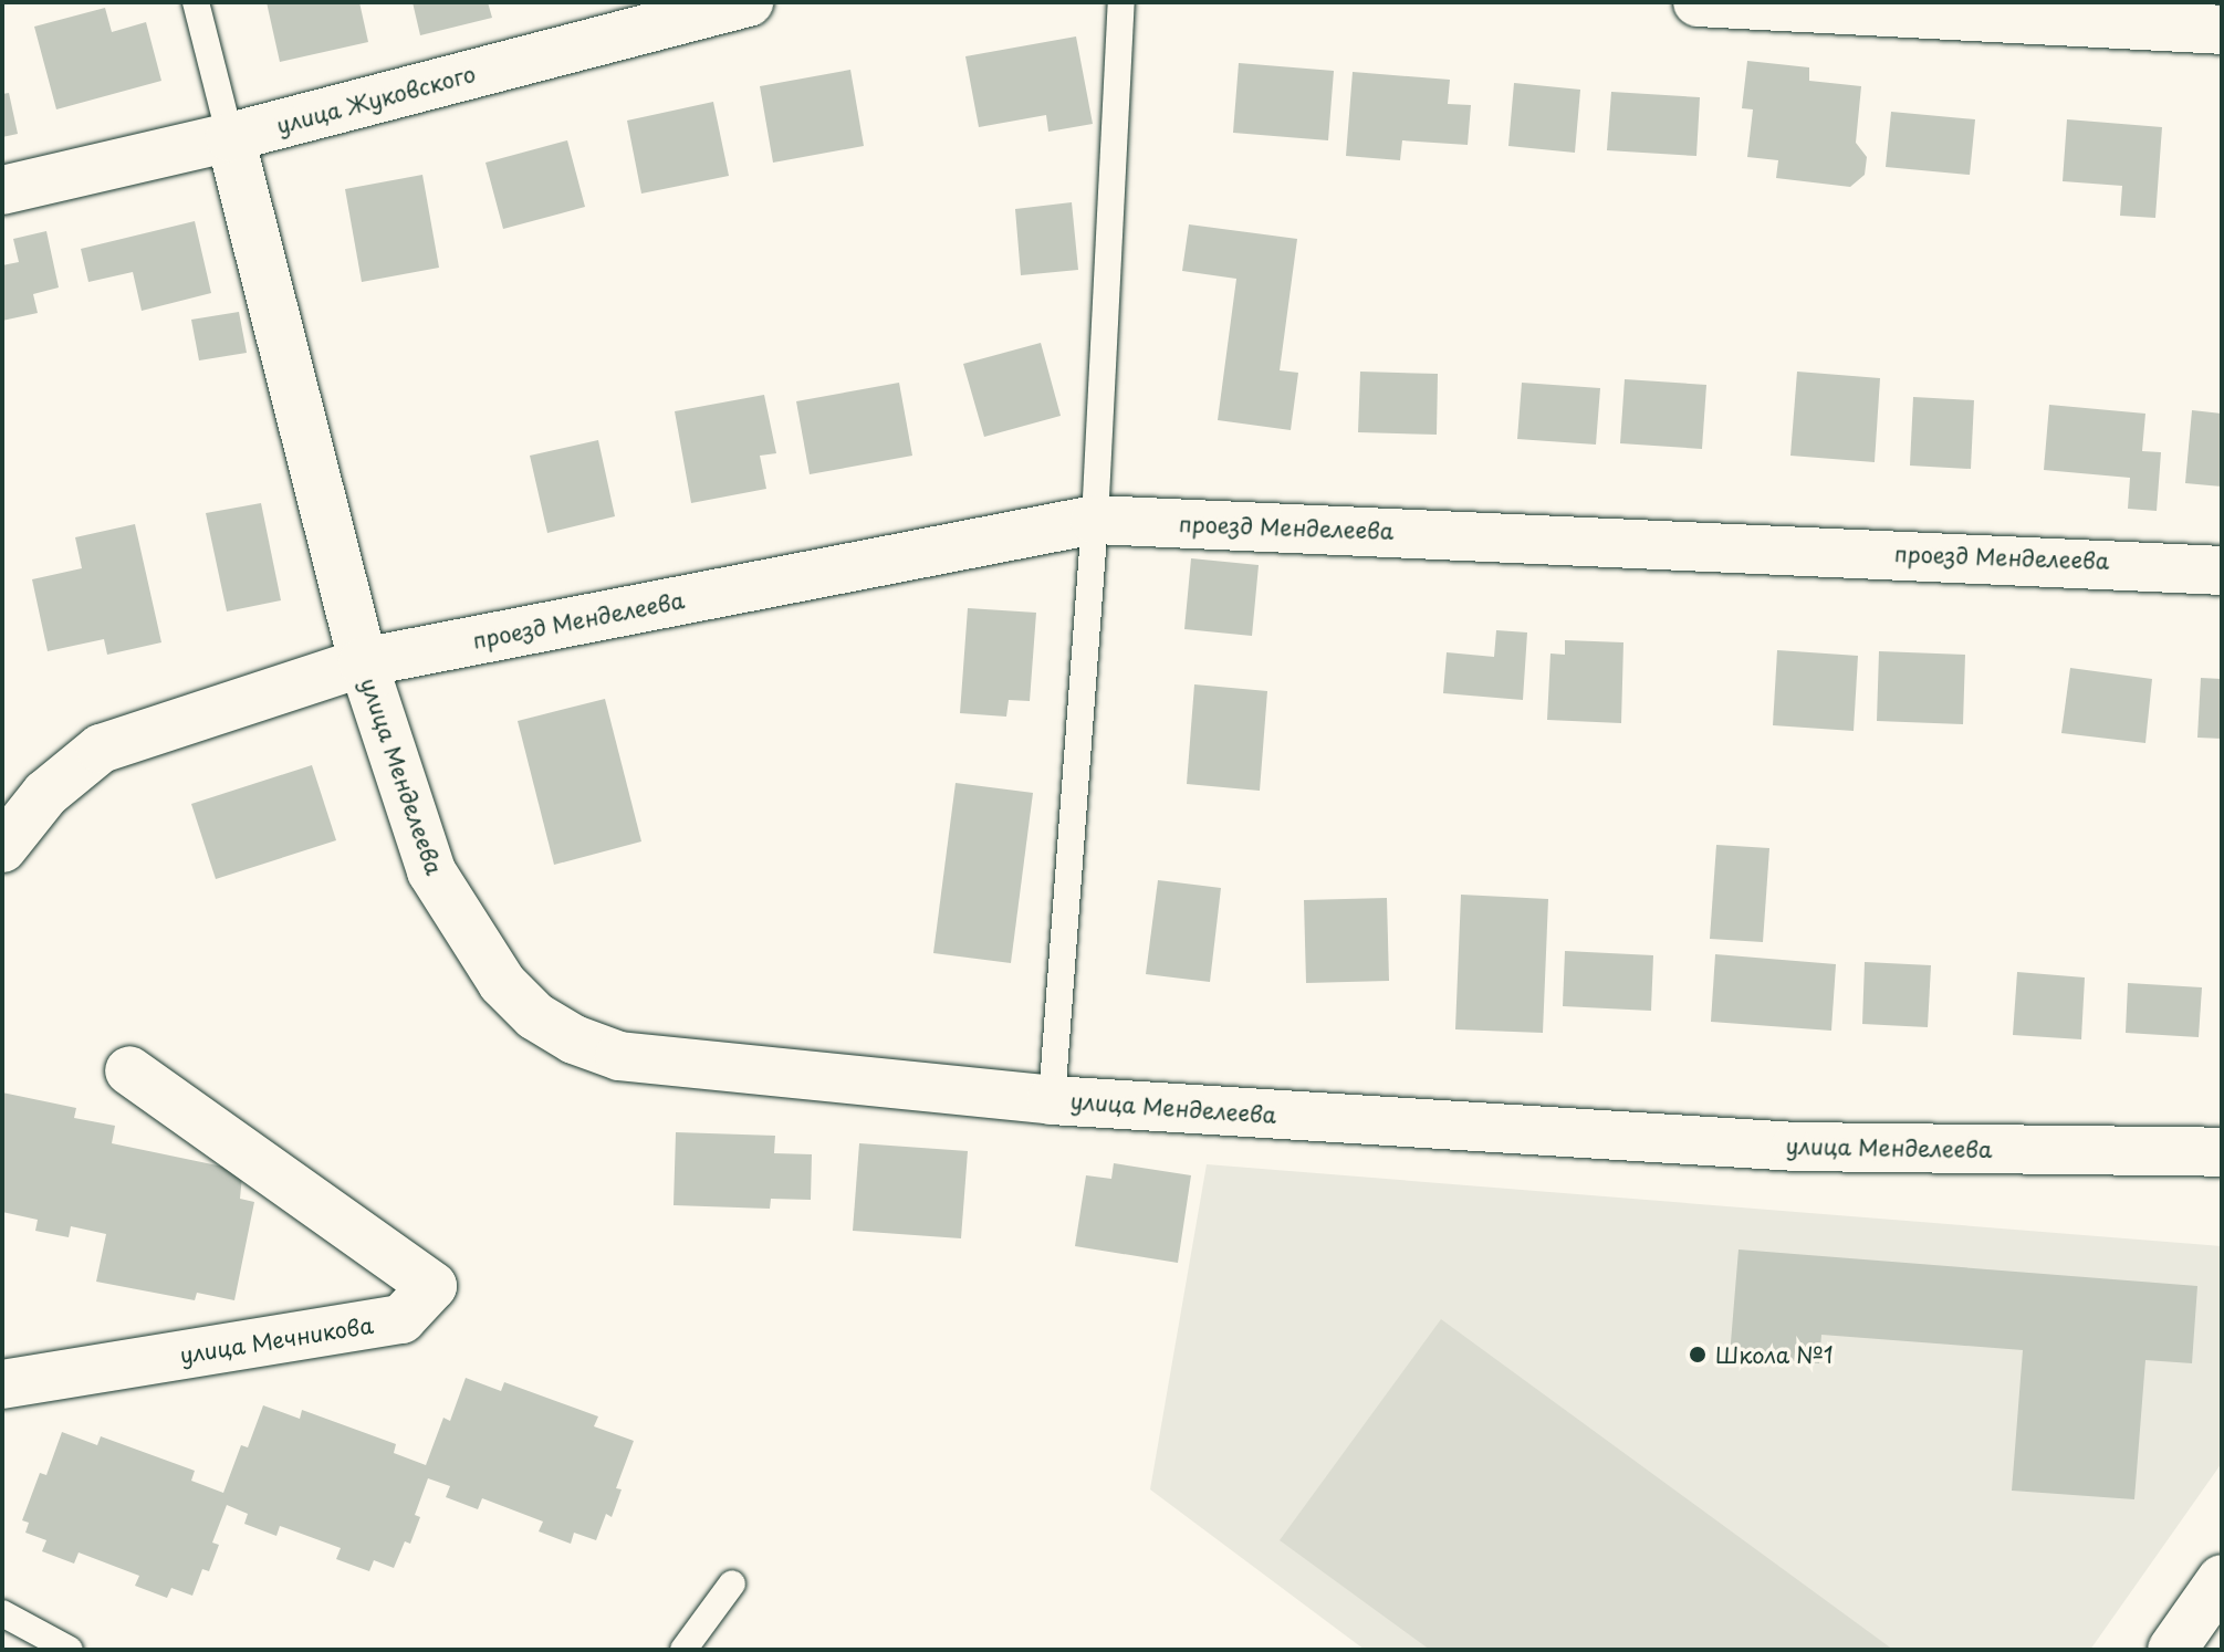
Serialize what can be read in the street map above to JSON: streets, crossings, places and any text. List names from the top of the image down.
{
  "streets": {
    "street": [
      "улица Жуковского",
      "проезд Менделеева",
      "улица Менделеева",
      "улица Мечникова"
    ]
  },
  "crossings": [
    ["улица Жуковского", "улица Менделеева"],
    ["проезд Менделеева", "улица Менделеева"]
  ],
  "places": ["Школа №1"]
}
